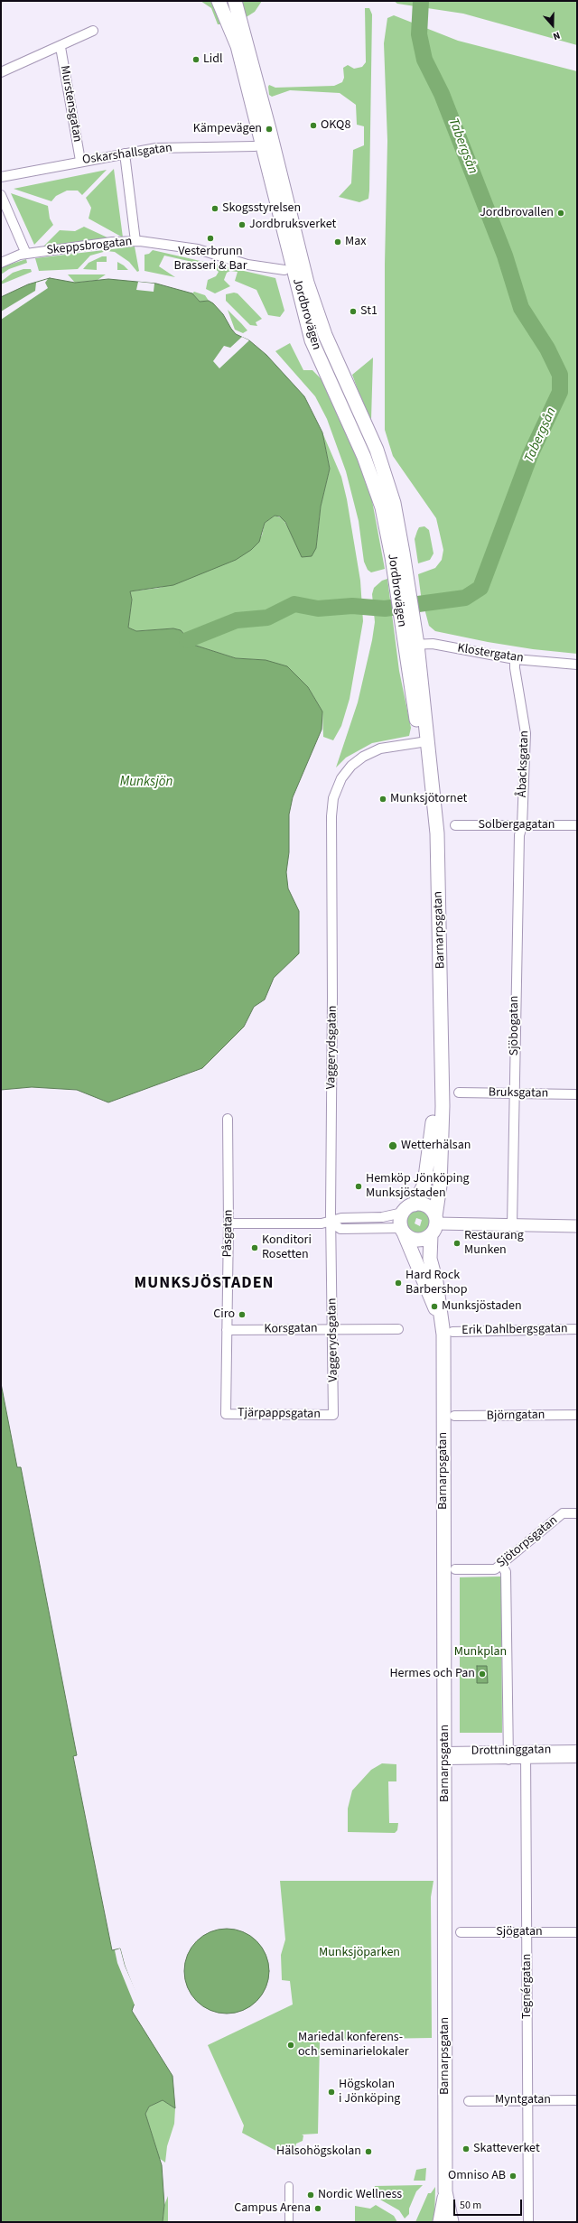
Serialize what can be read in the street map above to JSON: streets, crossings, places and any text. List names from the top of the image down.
{
  "streets": {
    "main road": ["Jordbrovägen", "Barnarpsgatan"],
    "street": [
      "Murstensgatan",
      "Oskarshallsgatan",
      "Skeppsbrogatan",
      "Klostergatan",
      "Åbacksgatan",
      "Solbergagatan",
      "Sjöbogatan",
      "Vaggerydsgatan",
      "Bruksgatan",
      "Påsgatan",
      "Korsgatan",
      "Erik Dahlbergsgatan",
      "Tjärpappsgatan",
      "Björngatan",
      "Sjötorpsgatan",
      "Drottninggatan",
      "Sjögatan",
      "Tegnérgatan",
      "Myntgatan"
    ]
  },
  "crossings": [
    ["Murstensgatan", "Oskarshallsgatan"],
    ["Jordbrovägen", "Klostergatan"],
    ["Jordbrovägen", "Barnarpsgatan"],
    ["Klostergatan", "Åbacksgatan"],
    ["Klostergatan", "Barnarpsgatan"],
    ["Åbacksgatan", "Solbergagatan"],
    ["Åbacksgatan", "Sjöbogatan"],
    ["Solbergagatan", "Sjöbogatan"],
    ["Barnarpsgatan", "Vaggerydsgatan"],
    ["Barnarpsgatan", "Erik Dahlbergsgatan"],
    ["Barnarpsgatan", "Drottninggatan"],
    ["Sjöbogatan", "Bruksgatan"],
    ["Vaggerydsgatan", "Korsgatan"],
    ["Vaggerydsgatan", "Tjärpappsgatan"],
    ["Påsgatan", "Korsgatan"],
    ["Påsgatan", "Tjärpappsgatan"],
    ["Drottninggatan", "Tegnérgatan"],
    ["Sjögatan", "Tegnérgatan"],
    ["Tegnérgatan", "Myntgatan"]
  ],
  "districts": ["MUNKSJÖSTADEN"],
  "water": ["Tabergsån", "Munksjön"],
  "parks": ["Munkplan", "Munksjöparken"],
  "places": [
    "Lidl",
    "OKQ8",
    "Kämpevägen",
    "Skogsstyrelsen",
    "Jordbrovallen",
    "Jordbruksverket",
    "Vesterbrunn Brasseri & Bar",
    "Max",
    "St1",
    "Munksjötornet",
    "Wetterhälsan",
    "Hemköp Jönköping Munksjöstaden",
    "Restaurang Munken",
    "Konditori Rosetten",
    "Hard Rock Barbershop",
    "Munksjöstaden",
    "Ciro",
    "Hermes och Pan",
    "Mariedal konferens- och seminarielokaler",
    "Högskolan i Jönköping",
    "Skatteverket",
    "Hälsohögskolan",
    "Omniso AB",
    "Nordic Wellness",
    "Campus Arena"
  ],
  "scale_bar": "50 m",
  "north": "bottom"
}
